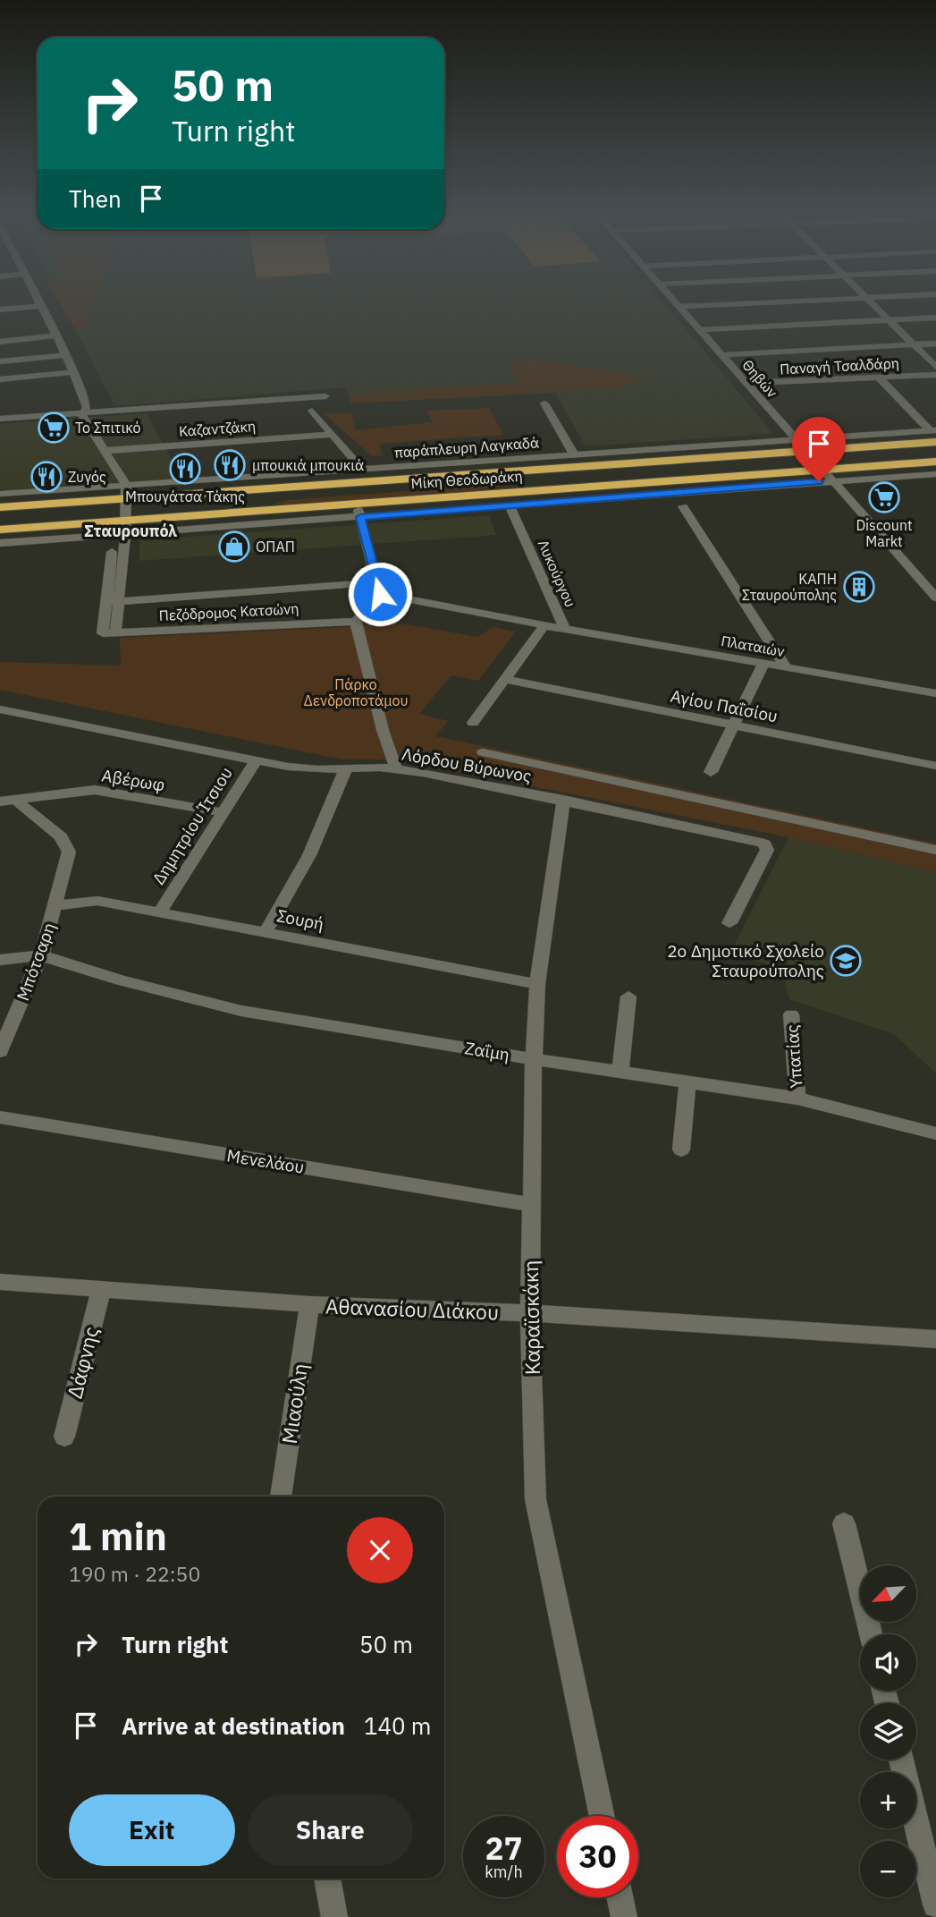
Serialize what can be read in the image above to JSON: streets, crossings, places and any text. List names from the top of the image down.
{
  "streets": {
    "highway": ["Μίκη Θεοδωράκη"],
    "street": [
      "Παναγή Τσαλδάρη",
      "Θηβών",
      "Καζαντζάκη",
      "παράπλευρη Λαγκαδά",
      "Λυκούργου",
      "Πεζόδρομος Κατσώνη",
      "Πλαταιών",
      "Αγίου Παΐσίου",
      "Λόρδου Βύρωνος",
      "Αβέρωφ",
      "Δημητρίου Ίτσιου",
      "Σουρή",
      "Μπότσαρη",
      "Ζαΐμη",
      "Υπατίας",
      "Μενελάου",
      "Αθανασίου Διάκου",
      "Καραϊσκάκη",
      "Δάφνης",
      "Μιαούλη"
    ]
  },
  "crossings": [
    ["Παναγή Τσαλδάρη", "Θηβών"],
    ["Θηβών", "παράπλευρη Λαγκαδά"],
    ["Θηβών", "Μίκη Θεοδωράκη"],
    ["παράπλευρη Λαγκαδά", "Μίκη Θεοδωράκη"],
    ["Λυκούργου", "Πλαταιών"],
    ["Λυκούργου", "Αγίου Παΐσίου"],
    ["Λόρδου Βύρωνος", "Δημητρίου Ίτσιου"],
    ["Λόρδου Βύρωνος", "Καραϊσκάκη"],
    ["Αβέρωφ", "Δημητρίου Ίτσιου"],
    ["Αβέρωφ", "Μπότσαρη"],
    ["Δημητρίου Ίτσιου", "Σουρή"],
    ["Σουρή", "Μπότσαρη"],
    ["Σουρή", "Καραϊσκάκη"],
    ["Μπότσαρη", "Ζαΐμη"],
    ["Ζαΐμη", "Υπατίας"],
    ["Ζαΐμη", "Καραϊσκάκη"],
    ["Μενελάου", "Καραϊσκάκη"],
    ["Αθανασίου Διάκου", "Καραϊσκάκη"],
    ["Αθανασίου Διάκου", "Δάφνης"],
    ["Αθανασίου Διάκου", "Μιαούλη"]
  ],
  "districts": ["Σταυρουπόλ"],
  "parks": ["Πάρκο Δενδροποτάμου"],
  "places": {
    "supermarket": ["Το Σπιτικό", "Discount Markt"],
    "restaurant": ["μπουκιά μπουκιά", "Μπουγάτσα Τάκης", "Ζυγός"],
    "shop": ["ΟΠΑΠ"],
    "building": ["ΚΑΠΗ Σταυρούπολης"],
    "school or university": ["2ο Δημοτικό Σχολείο Σταυρούπολης"]
  },
  "north": "bottom left",
  "page": {
    "turn": ["50 m", "Turn right"],
    "then": "Then",
    "heading": ["1 min", "190 m · 22:50"],
    "map_buttons": ["+", "−"],
    "list": [
      {
        "name": "Turn right",
        "value": "50 m"
      },
      {
        "name": "Arrive at destination",
        "value": "140 m"
      }
    ],
    "buttons": ["Exit", "Share"],
    "speed": "27 km/h",
    "limit": "30"
  }
}
